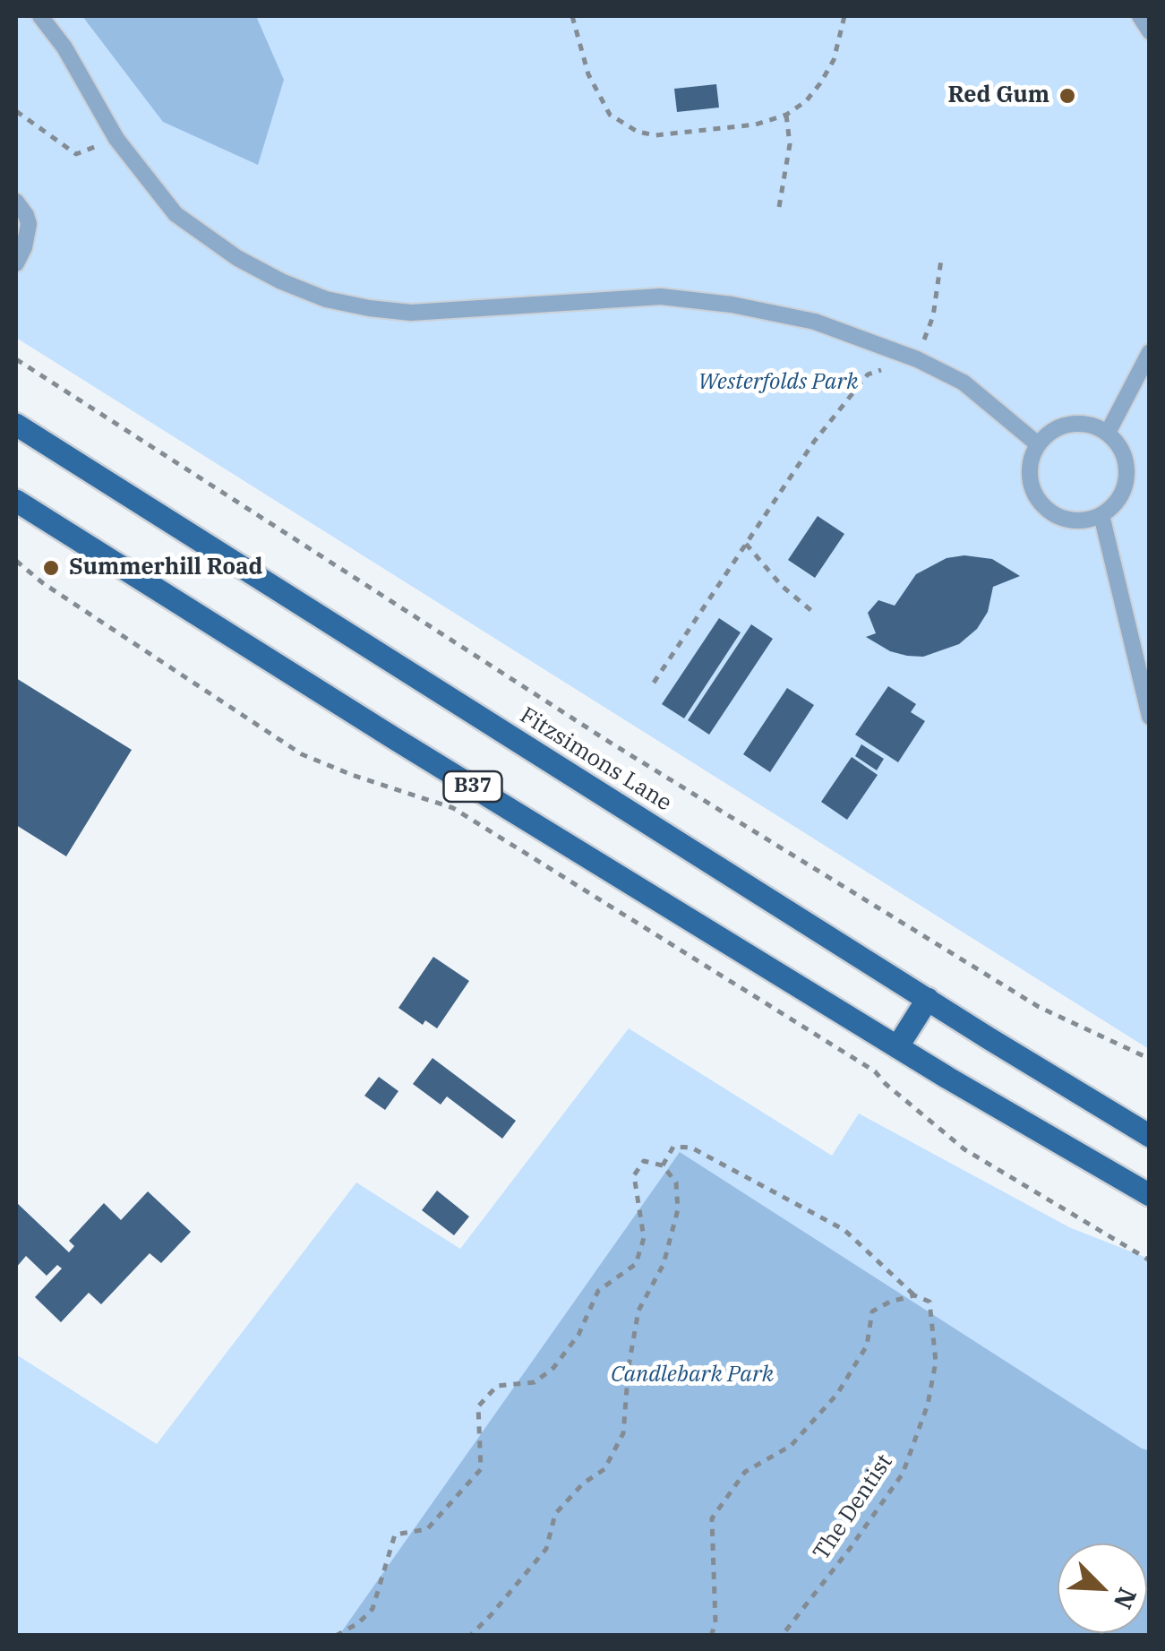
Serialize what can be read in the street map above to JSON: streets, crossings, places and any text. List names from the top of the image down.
{
  "streets": {
    "main road": ["Fitzsimons Lane", "B37"],
    "path": ["The Dentist"]
  },
  "parks": ["Westerfolds Park", "Candlebark Park"],
  "places": ["Red Gum", "Summerhill Road"],
  "north": "bottom right"
}
